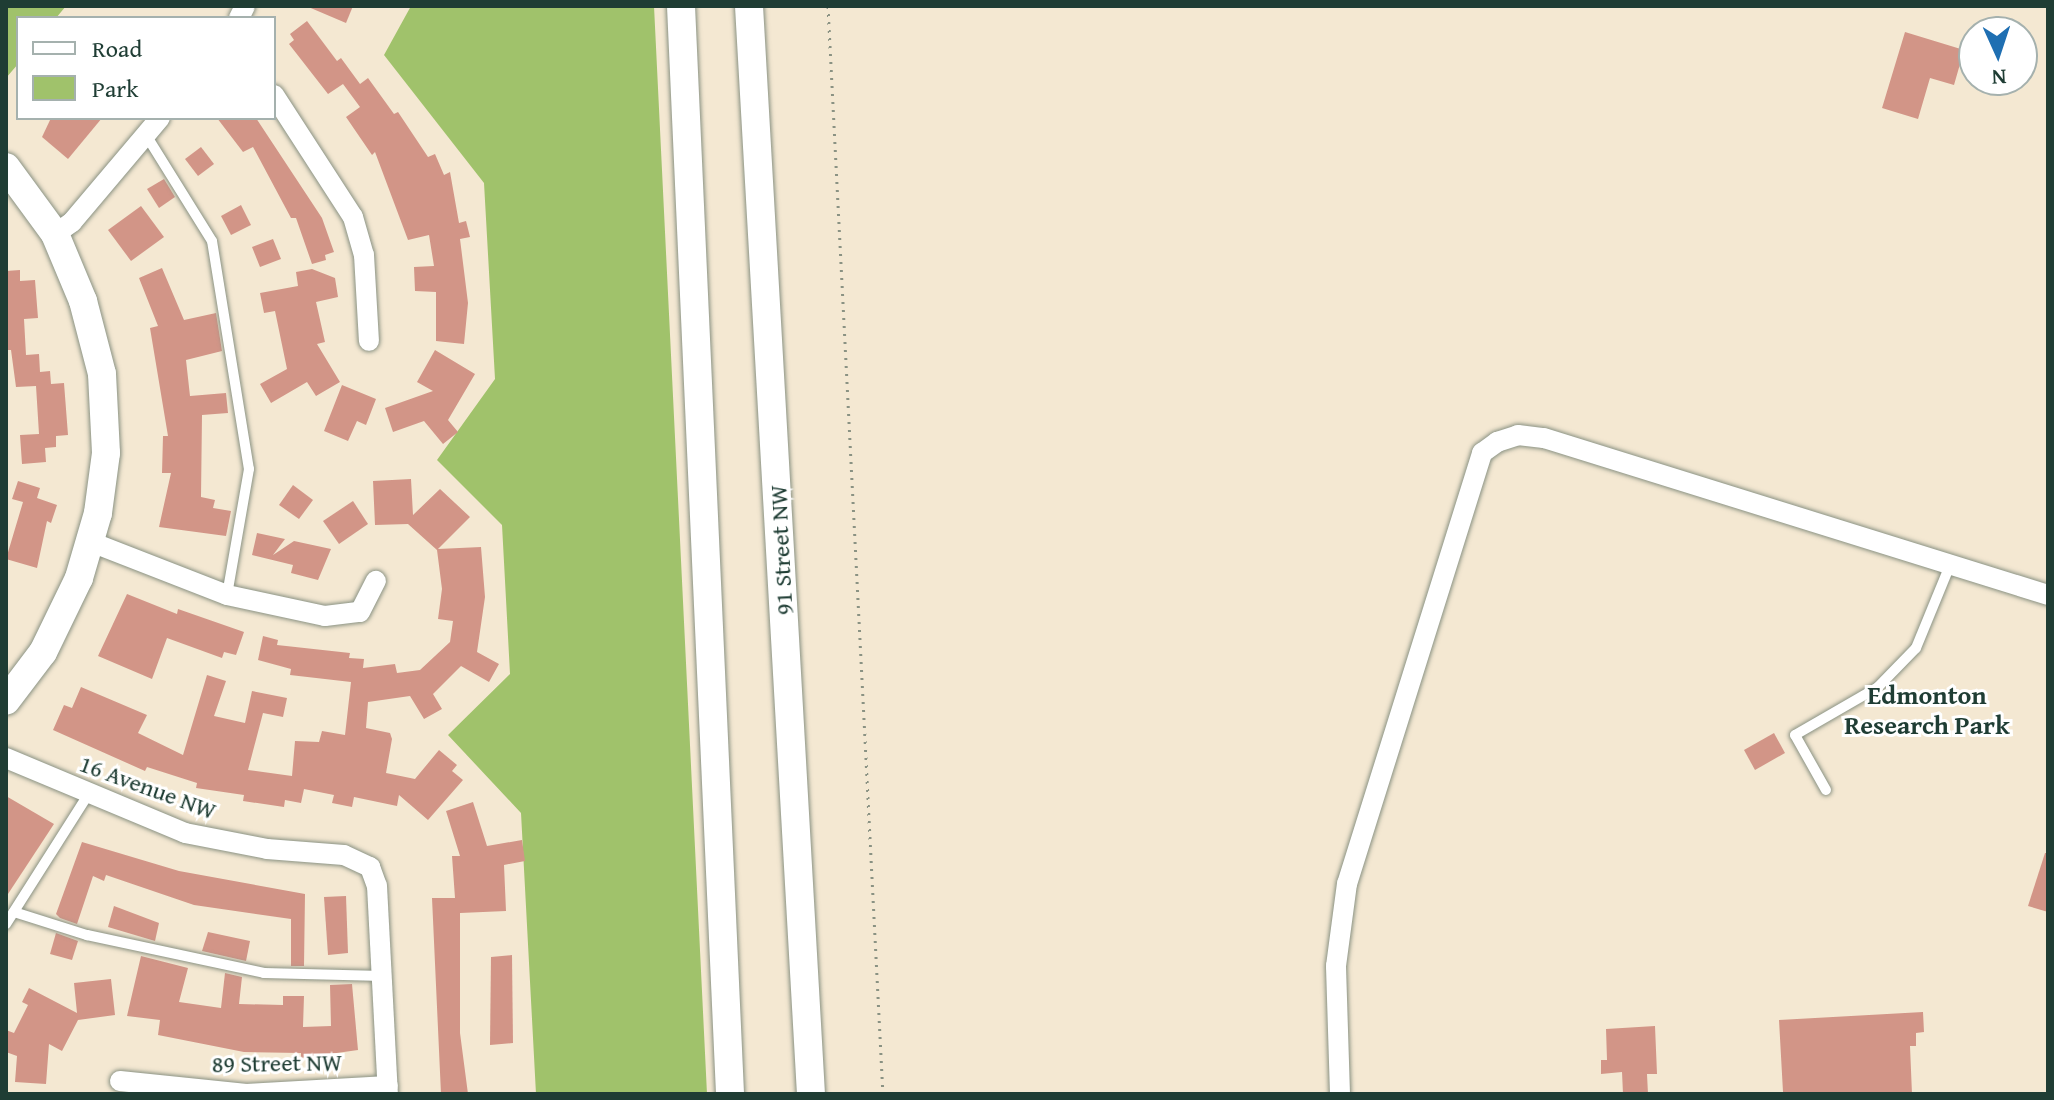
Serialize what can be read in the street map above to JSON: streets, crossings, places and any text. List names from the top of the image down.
{
  "streets": {
    "main road": ["91 Street NW"],
    "street": ["16 Avenue NW", "89 Street NW"]
  },
  "crossings": [
    ["16 Avenue NW", "89 Street NW"]
  ],
  "districts": ["Edmonton Research Park"],
  "legend": ["Road", "Park"],
  "north": "bottom"
}
